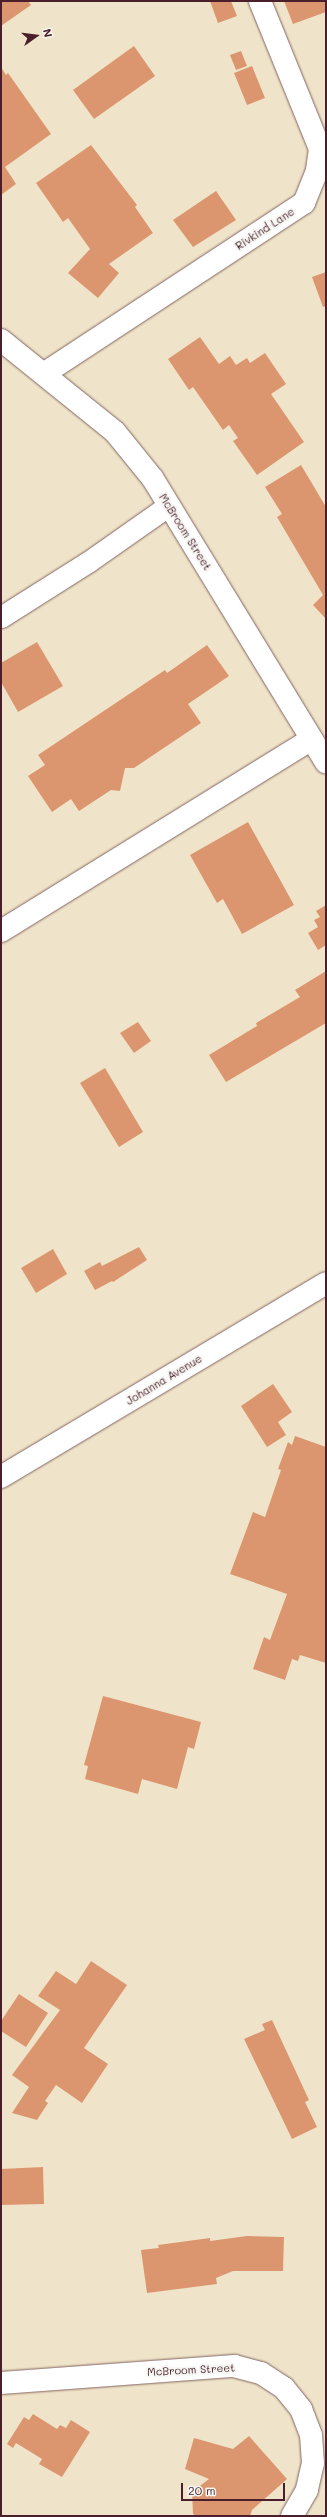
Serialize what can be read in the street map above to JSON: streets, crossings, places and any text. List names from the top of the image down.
{
  "streets": {
    "street": ["Rivkind Lane", "McBroom Street", "Johanna Avenue"]
  },
  "crossings": [
    ["Rivkind Lane", "McBroom Street"]
  ],
  "scale_bar": "20 m",
  "north": "right"
}
